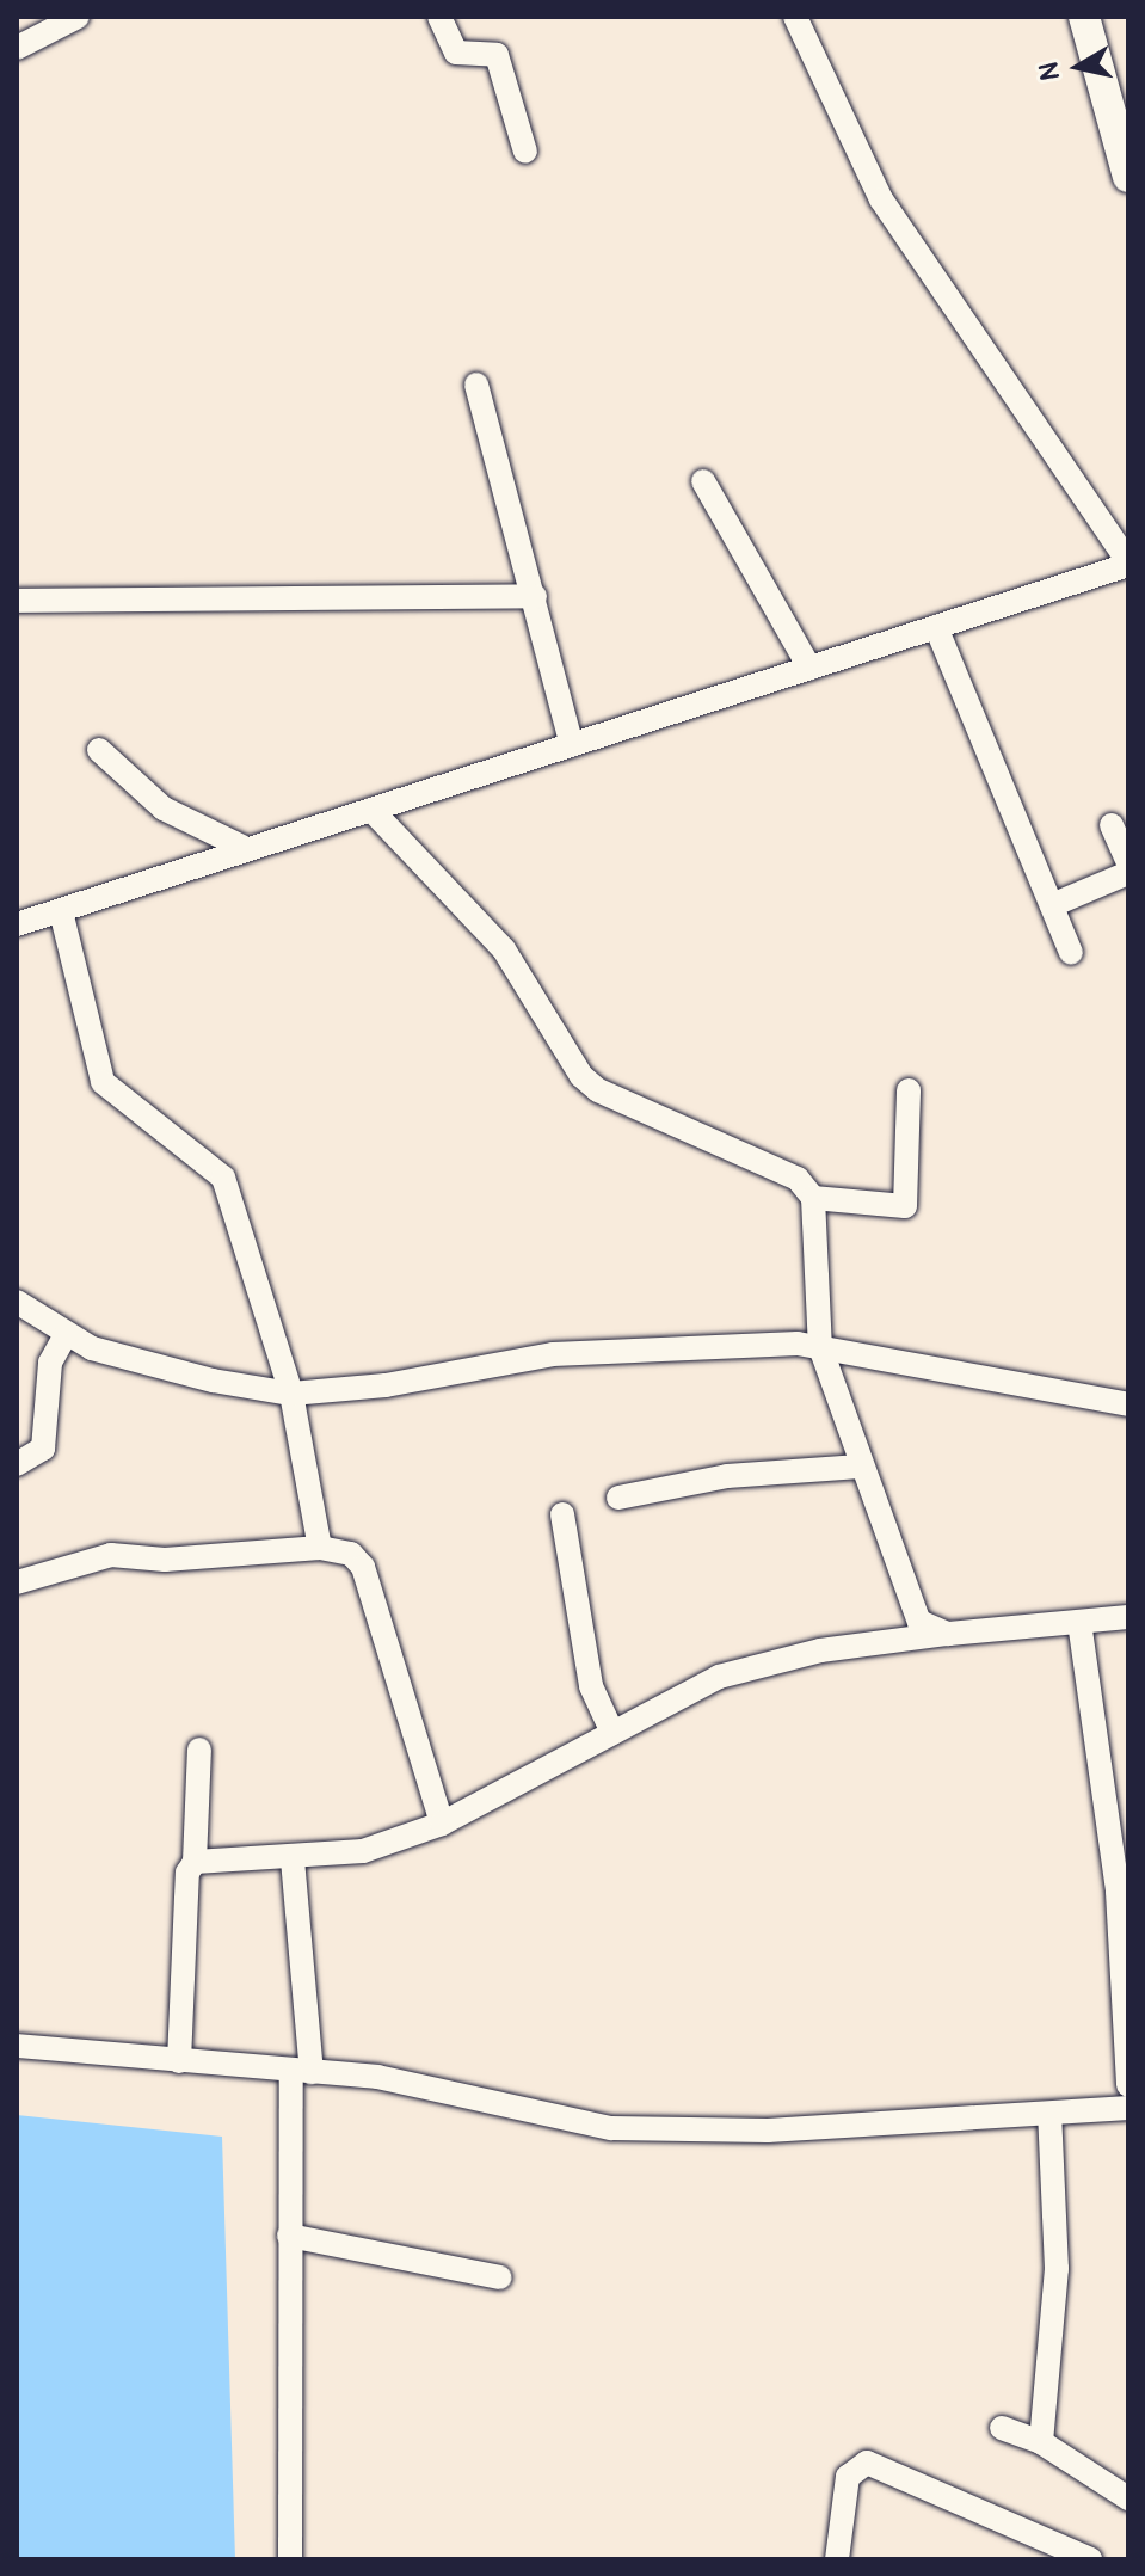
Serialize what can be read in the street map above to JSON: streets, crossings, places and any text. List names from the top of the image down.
{
  "north": "left"
}
